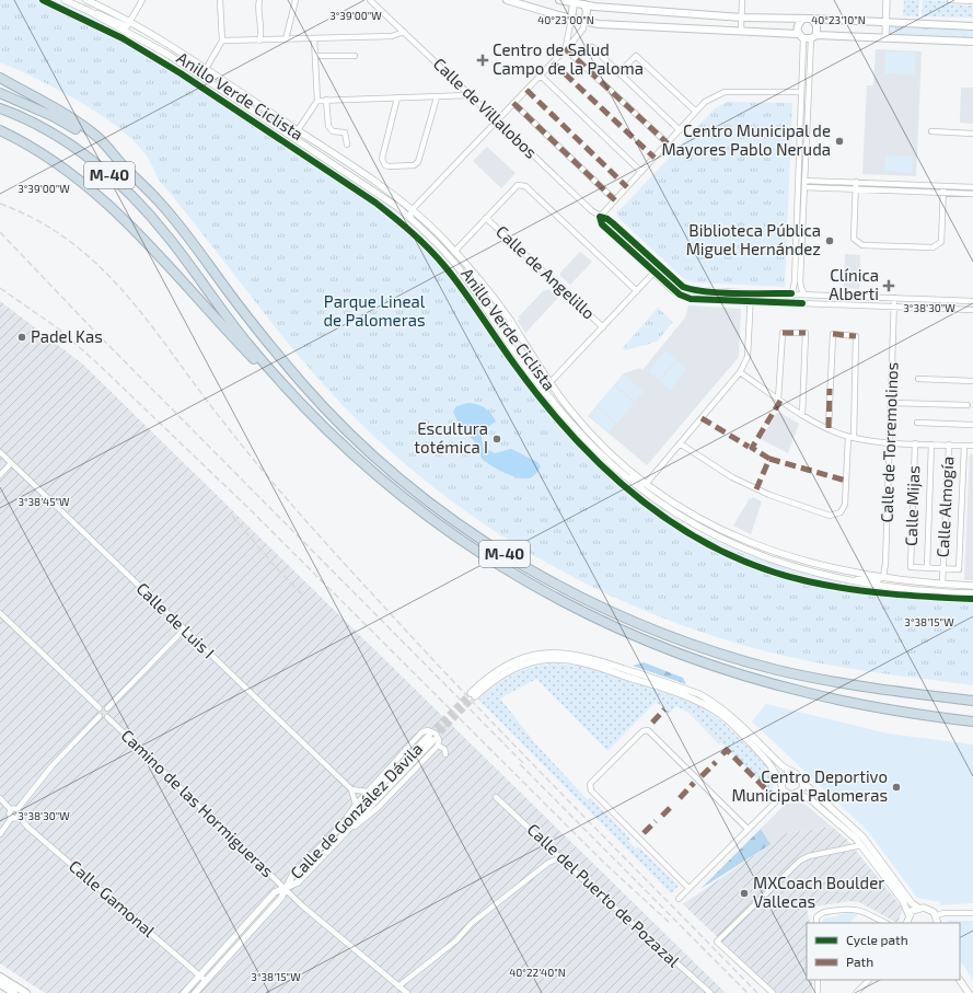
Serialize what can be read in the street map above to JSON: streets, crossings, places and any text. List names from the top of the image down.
{
  "streets": {
    "highway": ["M-40"],
    "street": [
      "Calle de Villalobos",
      "Calle de Angelillo",
      "Calle de Torremolinos",
      "Calle Mijas",
      "Calle Almogía",
      "Calle de Luis I",
      "Camino de las Hormigueras",
      "Calle de González Dávila",
      "Calle del Puerto de Pozazal",
      "Calle Gamonal"
    ],
    "cycle path": ["Anillo Verde Ciclista"]
  },
  "crossings": [
    ["Calle Mijas", "Calle Almogía"],
    ["Camino de las Hormigueras", "Calle de González Dávila"],
    ["Calle de González Dávila", "Calle Gamonal"]
  ],
  "parks": ["Parque Lineal de Palomeras"],
  "places": {
    "health": ["Centro de Salud Campo de la Paloma", "Clínica Alberti"],
    "other": [
      "Centro Municipal de Mayores Pablo Neruda",
      "Biblioteca Pública Miguel Hernández",
      "Padel Kas",
      "Escultura totémica I",
      "Centro Deportivo Municipal Palomeras",
      "MXCoach Boulder Vallecas"
    ]
  },
  "legend": ["Cycle path", "Path"],
  "coordinates": [
    "3°39'00\"W",
    "40°23'00\"N",
    "40°23'10\"N",
    "3°38'30\"W",
    "3°38'45\"W",
    "3°38'15\"W",
    "40°22'40\"N"
  ]
}
